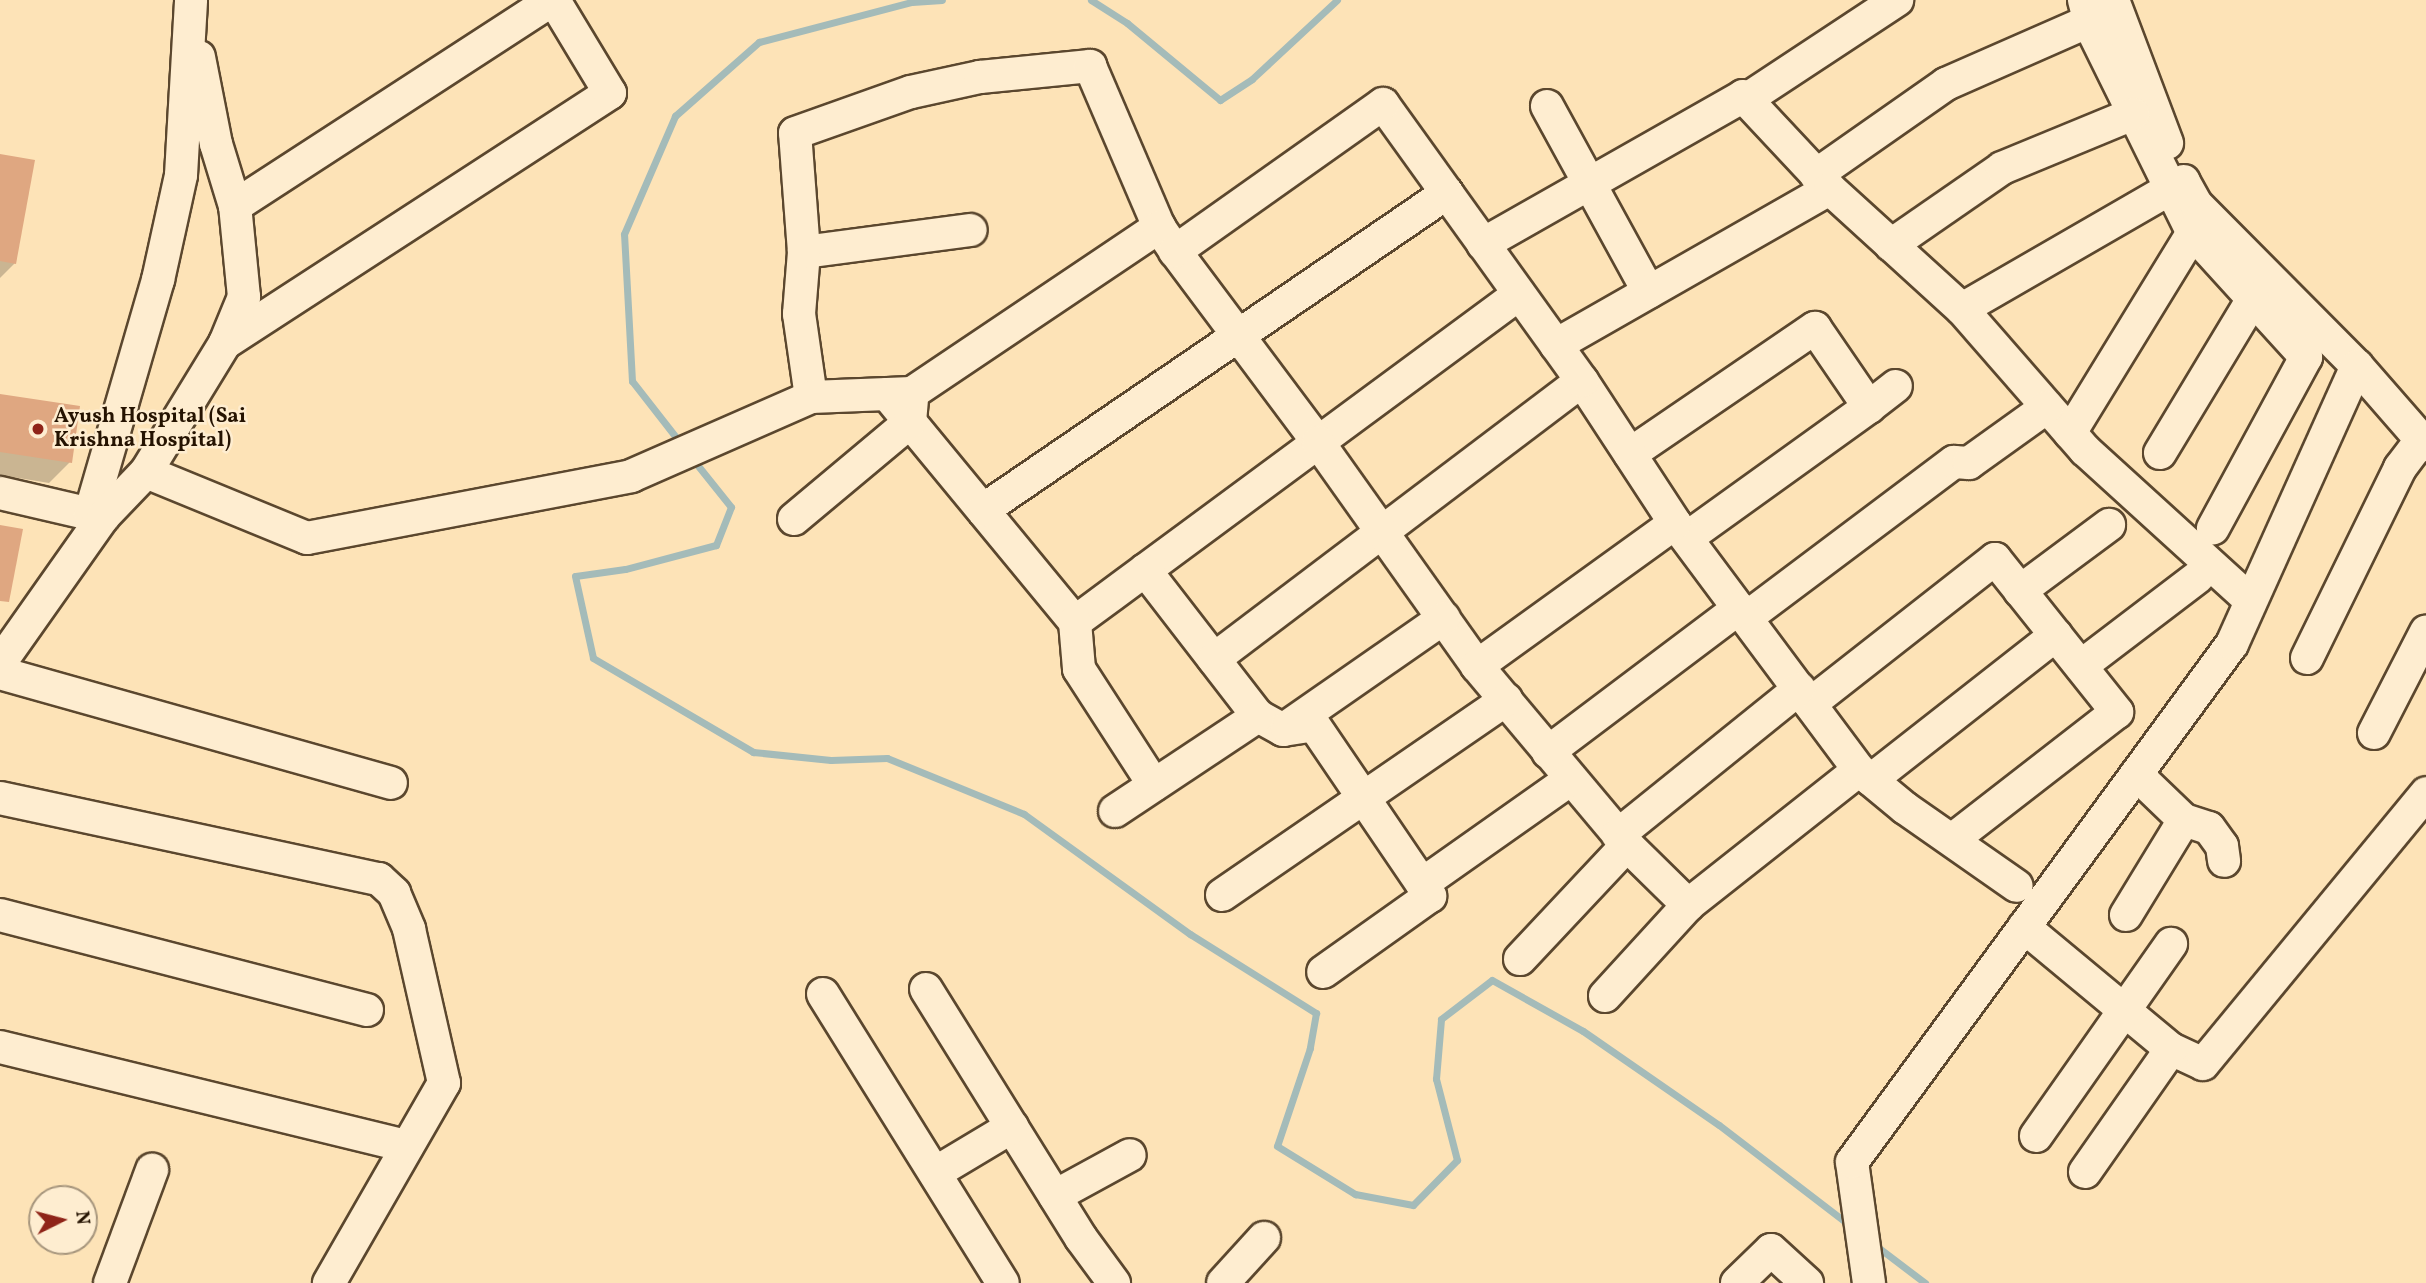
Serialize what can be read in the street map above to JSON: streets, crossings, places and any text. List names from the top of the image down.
{
  "places": ["Ayush Hospital (Sai Krishna Hospital)"],
  "north": "right"
}
